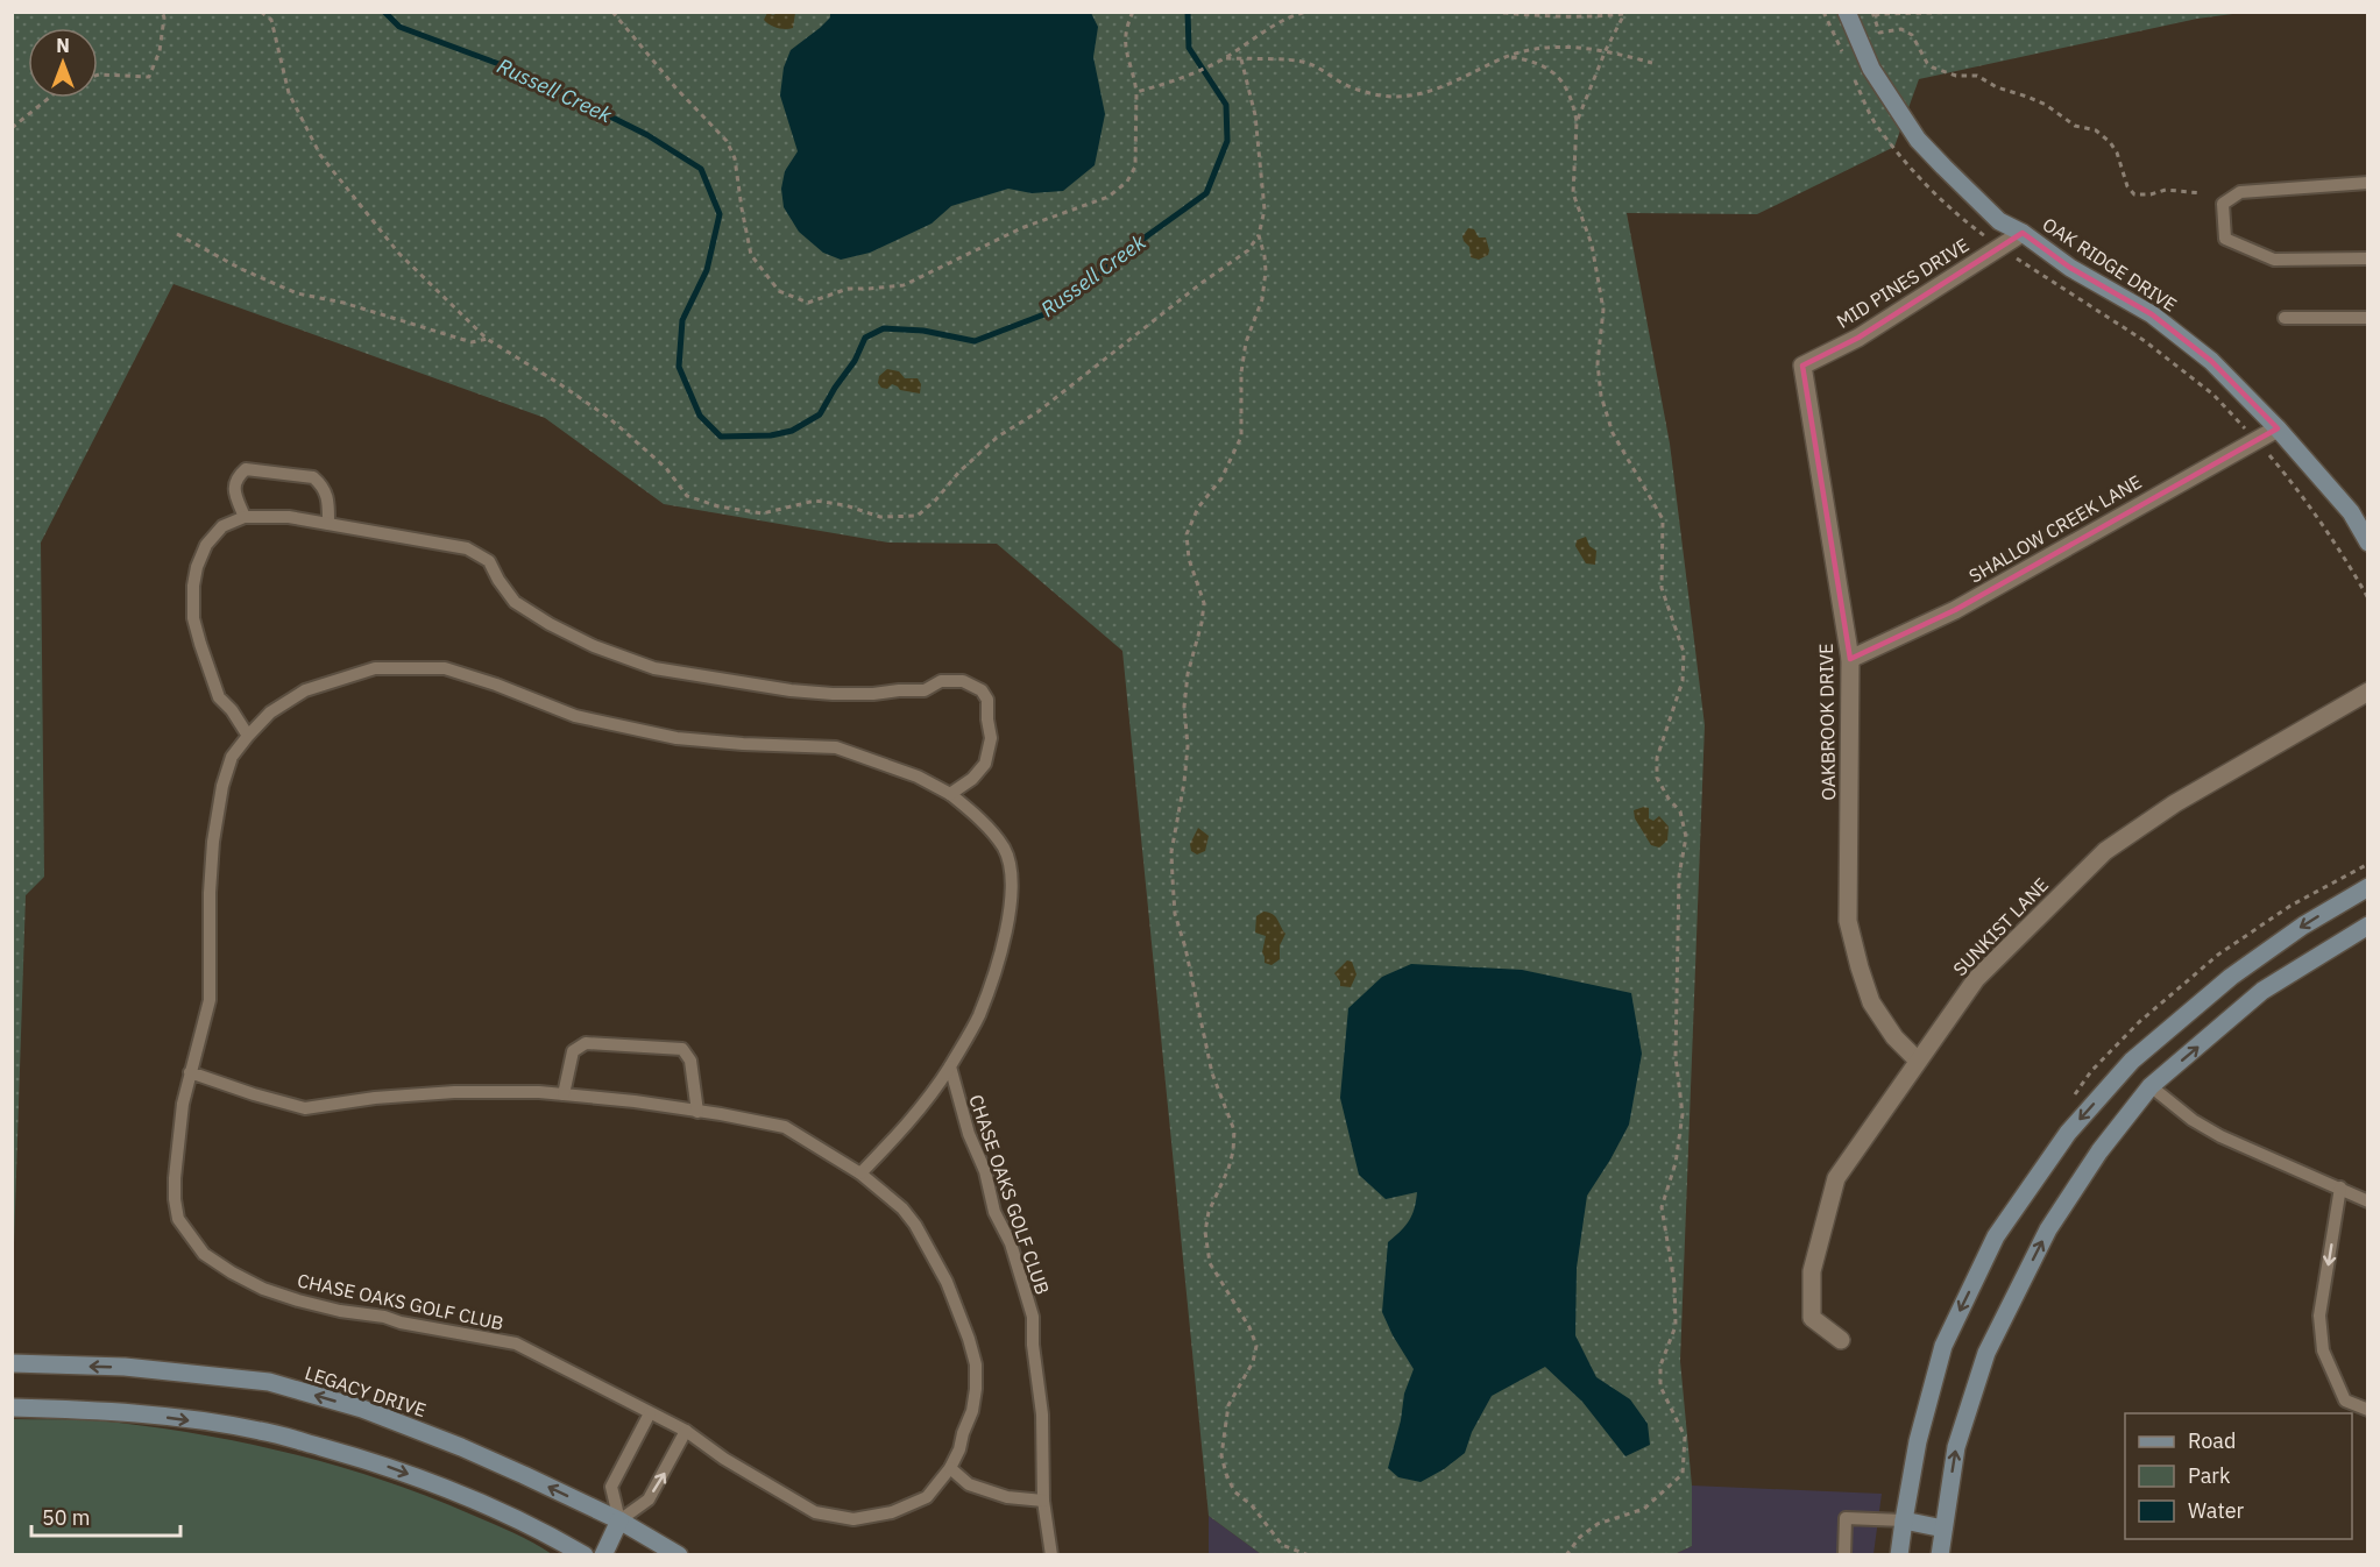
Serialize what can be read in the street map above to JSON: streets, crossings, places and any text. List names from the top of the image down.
{
  "streets": {
    "street": [
      "OAK RIDGE DRIVE",
      "MID PINES DRIVE",
      "SHALLOW CREEK LANE",
      "OAKBROOK DRIVE",
      "SUNKIST LANE",
      "LEGACY DRIVE"
    ],
    "lane": ["CHASE OAKS GOLF CLUB"]
  },
  "crossings": [
    ["OAK RIDGE DRIVE", "MID PINES DRIVE"],
    ["OAK RIDGE DRIVE", "SHALLOW CREEK LANE"],
    ["MID PINES DRIVE", "OAKBROOK DRIVE"],
    ["SHALLOW CREEK LANE", "OAKBROOK DRIVE"],
    ["OAKBROOK DRIVE", "SUNKIST LANE"]
  ],
  "water": ["Russell Creek"],
  "legend": ["Road", "Park", "Water"],
  "scale_bar": "50 m",
  "north": "top"
}
